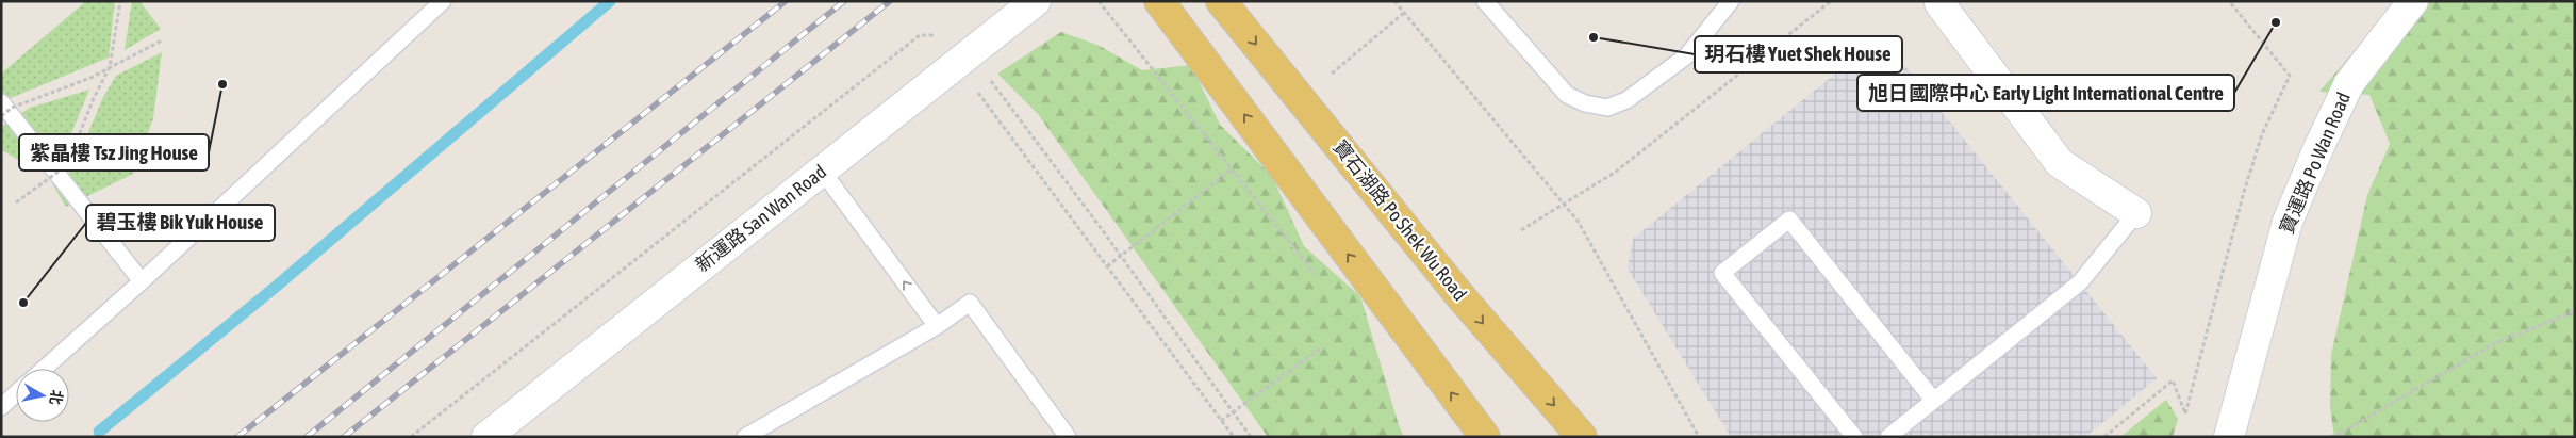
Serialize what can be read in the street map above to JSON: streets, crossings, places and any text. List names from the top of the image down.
{
  "streets": {
    "main road": ["寶石湖路 Po Shek Wu Road"],
    "street": ["寶運路 Po Wan Road", "新運路 San Wan Road"]
  },
  "places": [
    "旭日國際中心 Early Light International Centre",
    "玥石樓 Yuet Shek House",
    "紫晶樓 Tsz Jing House",
    "碧玉樓 Bik Yuk House"
  ],
  "north": "right"
}
